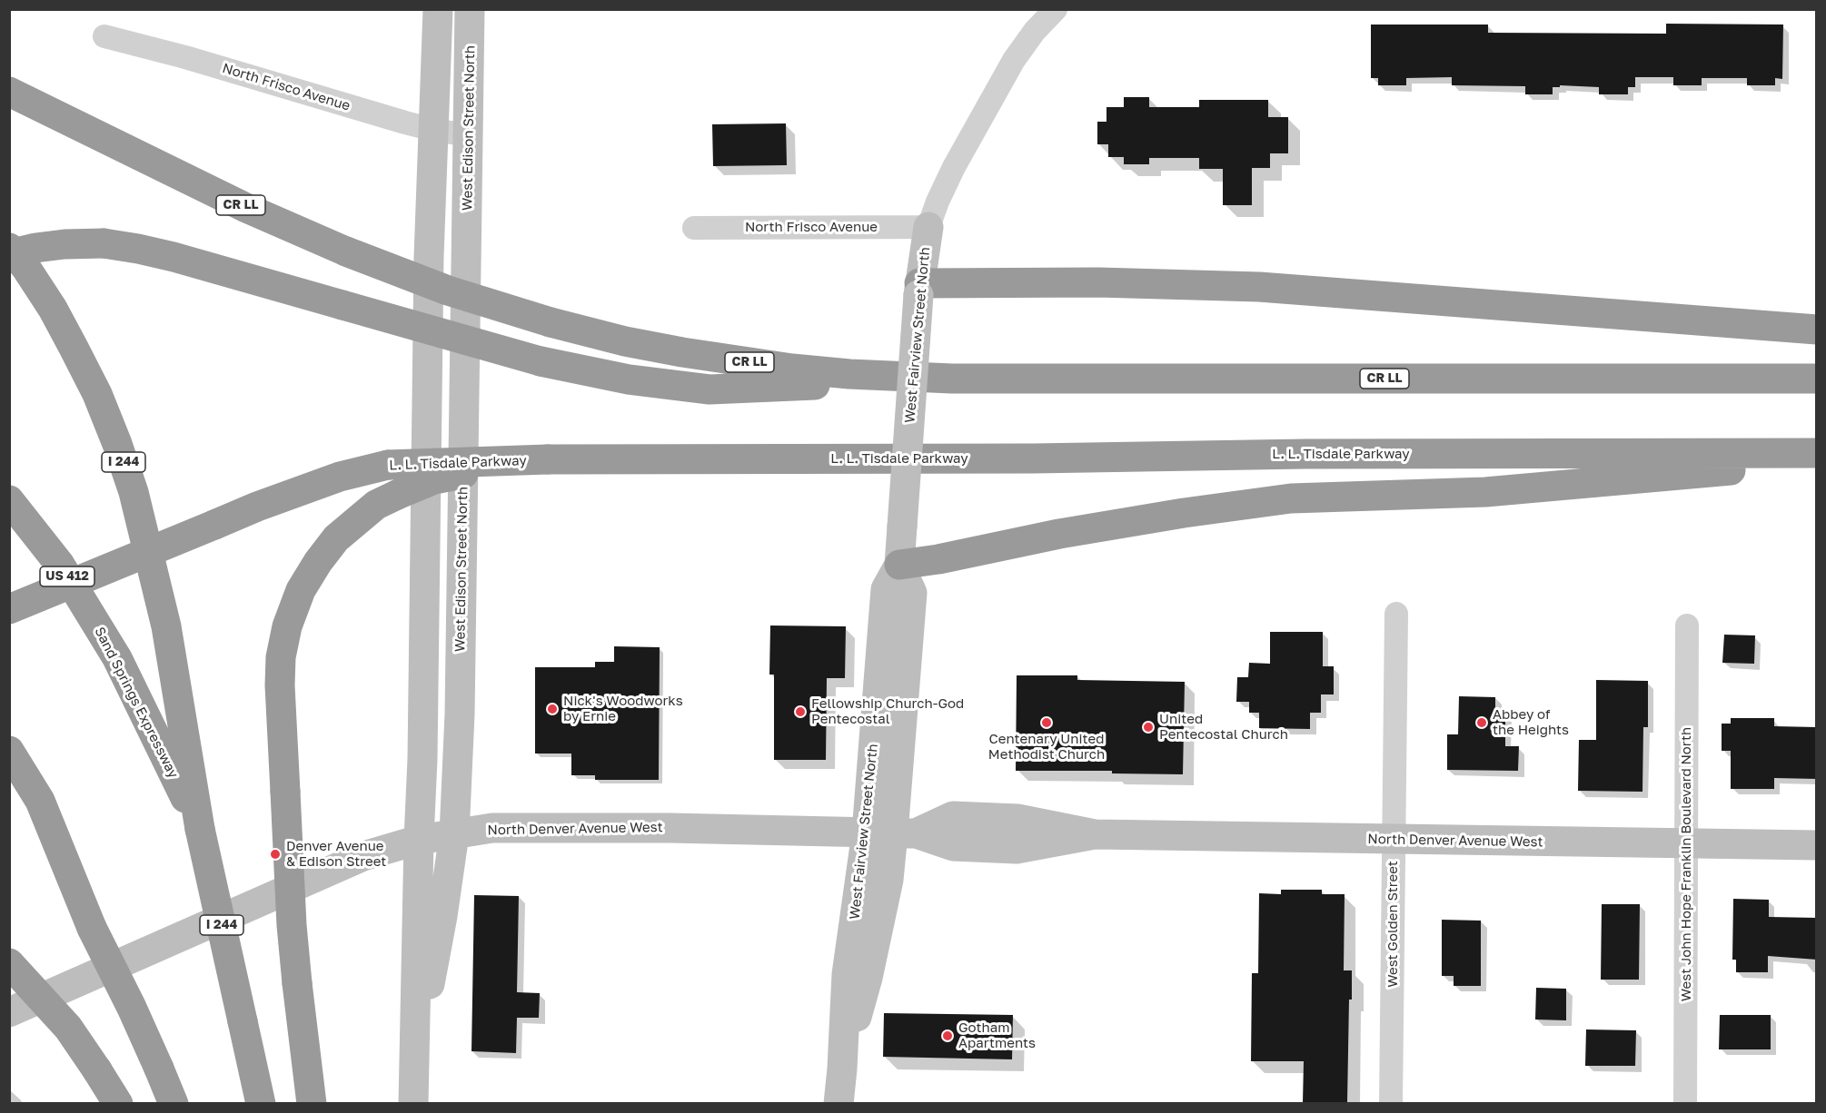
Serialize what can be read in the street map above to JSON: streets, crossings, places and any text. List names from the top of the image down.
{
  "streets": {
    "highway": [
      "CR LL",
      "L. L. Tisdale Parkway",
      "I 244",
      "US 412",
      "Sand Springs Expressway"
    ],
    "street": [
      "North Frisco Avenue",
      "West Edison Street North",
      "West Fairview Street North",
      "North Denver Avenue West",
      "West John Hope Franklin Boulevard North",
      "West Golden Street"
    ]
  },
  "crossings": [
    ["North Frisco Avenue", "West Edison Street North"],
    ["North Frisco Avenue", "West Fairview Street North"],
    ["West Edison Street North", "North Denver Avenue West"],
    ["West Fairview Street North", "North Denver Avenue West"],
    ["I 244", "Sand Springs Expressway"],
    ["North Denver Avenue West", "West John Hope Franklin Boulevard North"],
    ["North Denver Avenue West", "West Golden Street"]
  ],
  "places": [
    "Nick's Woodworks by Ernie",
    "Fellowship Church-God Pentecostal",
    "Centenary United Methodist Church",
    "Abbey of the Heights",
    "United Pentecostal Church",
    "Denver Avenue & Edison Street",
    "Gotham Apartments"
  ]
}
